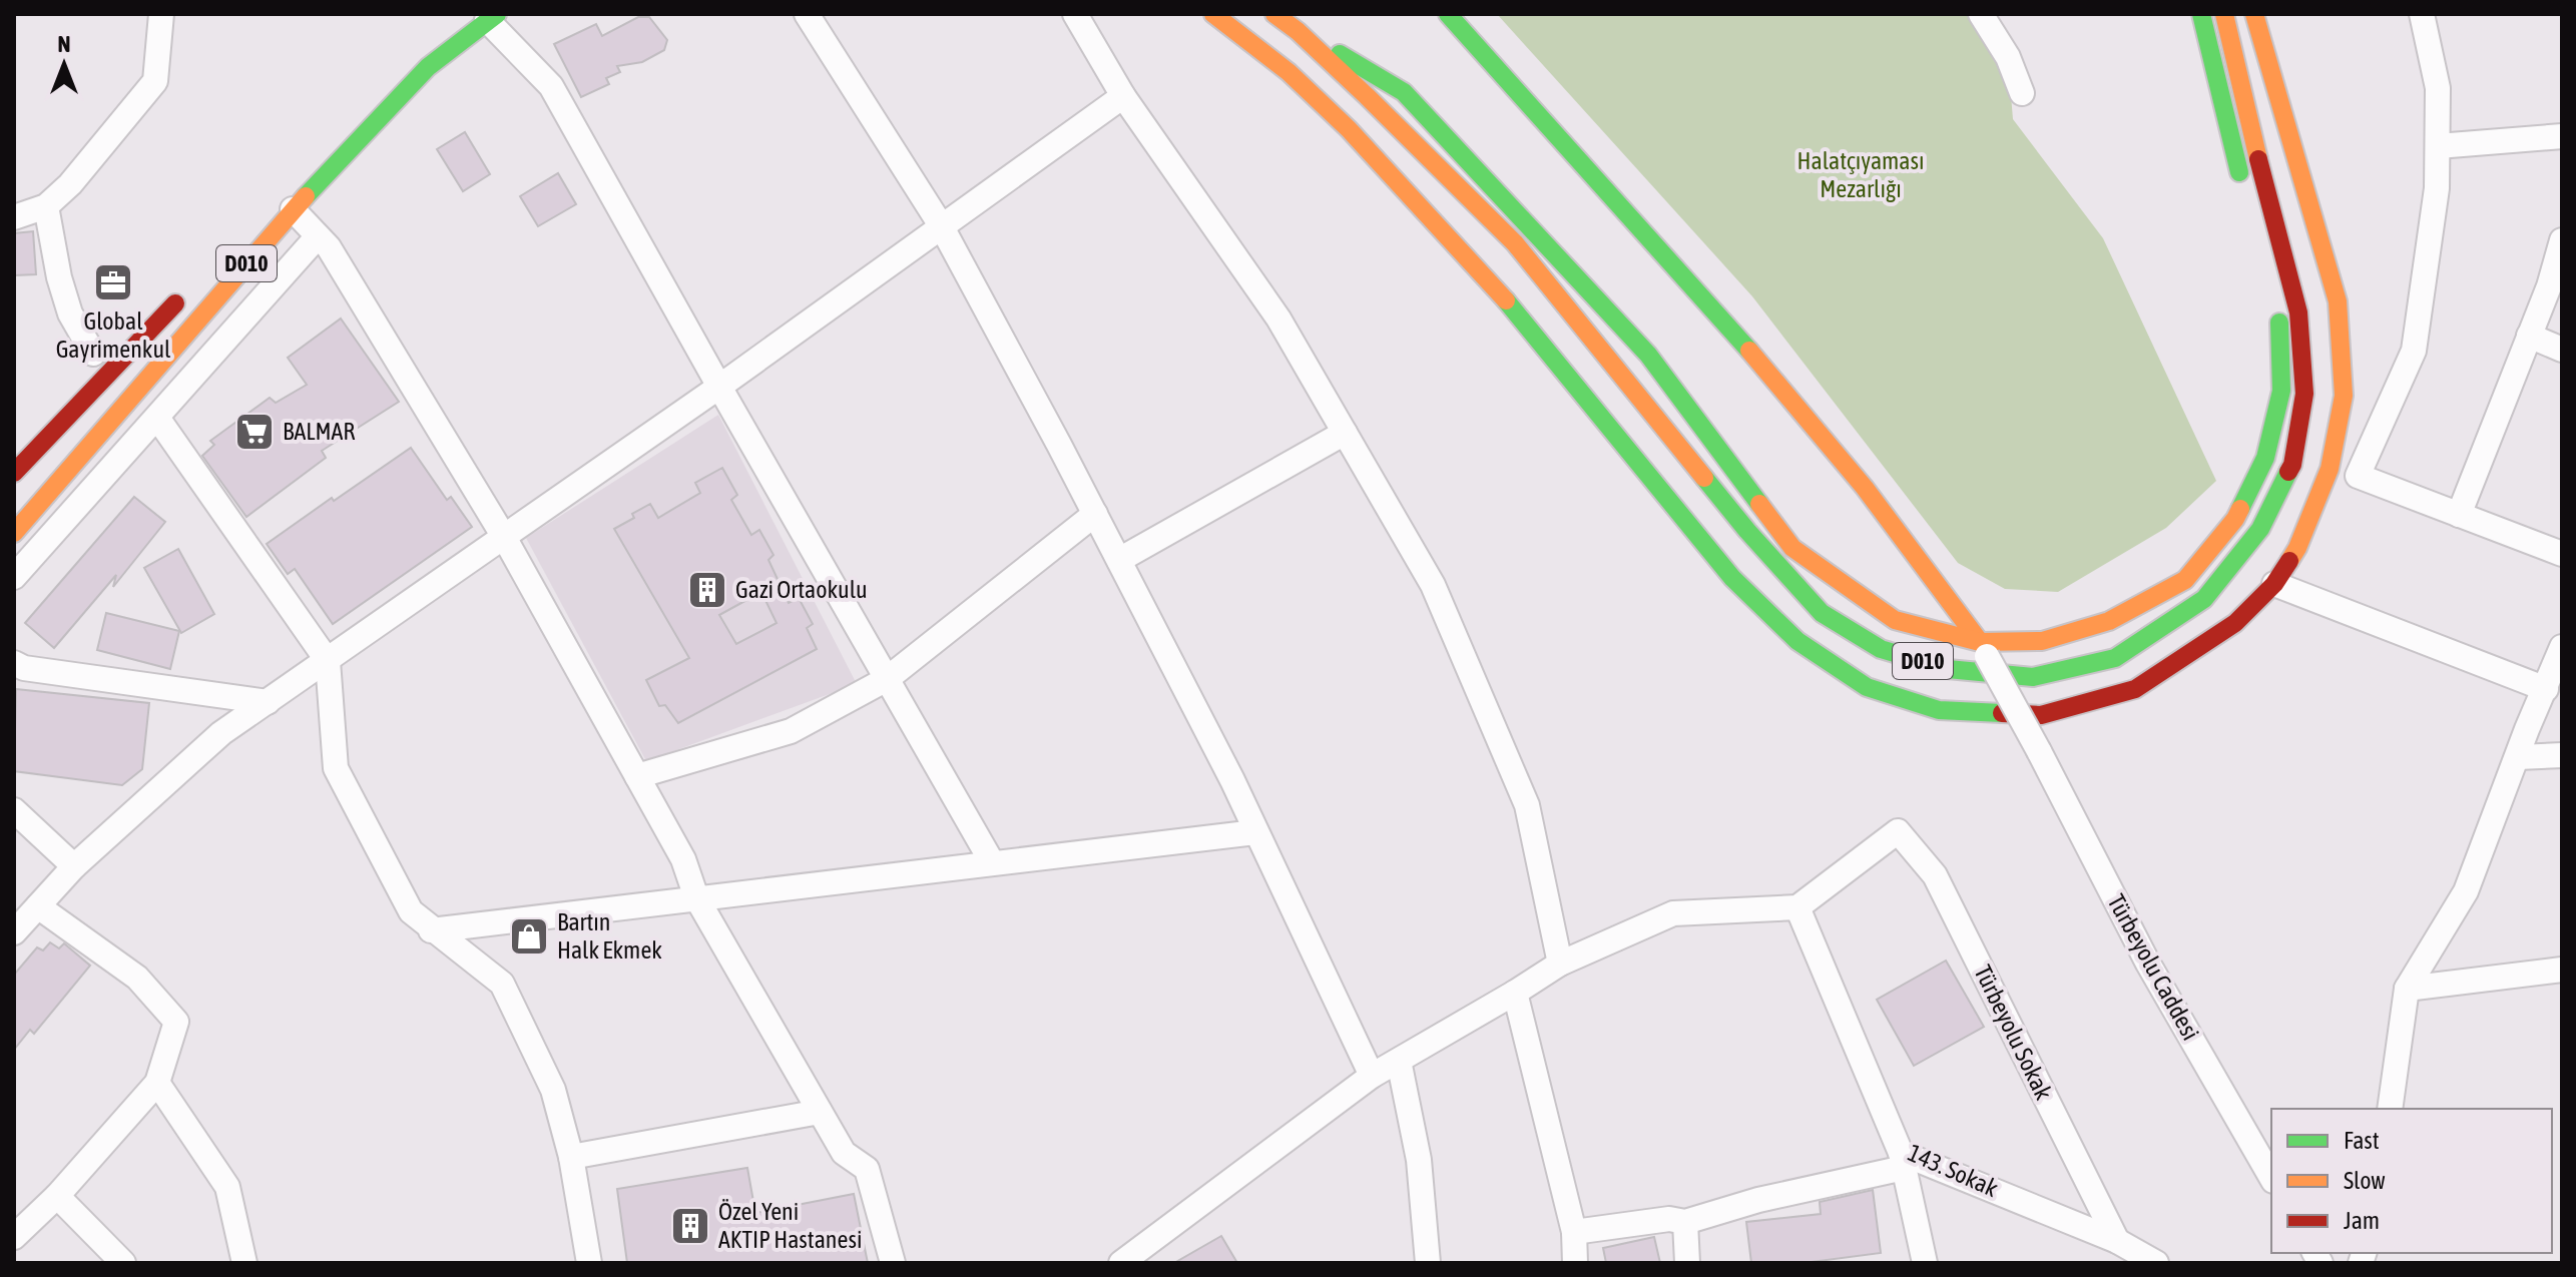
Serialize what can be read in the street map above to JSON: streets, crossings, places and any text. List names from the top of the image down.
{
  "streets": {
    "main road": ["D010"],
    "street": ["Türbeyolu Caddesi", "Türbeyolu Sokak", "143. Sokak"]
  },
  "crossings": [
    ["Türbeyolu Sokak", "143. Sokak"]
  ],
  "parks": ["Halatçıyaması Mezarlığı"],
  "places": {
    "office": ["Global Gayrimenkul"],
    "supermarket": ["BALMAR"],
    "building": ["Gazi Ortaokulu", "Özel Yeni AKTIP Hastanesi"],
    "shop": ["Bartın Halk Ekmek"]
  },
  "legend": ["Fast", "Slow", "Jam"],
  "north": "top"
}
